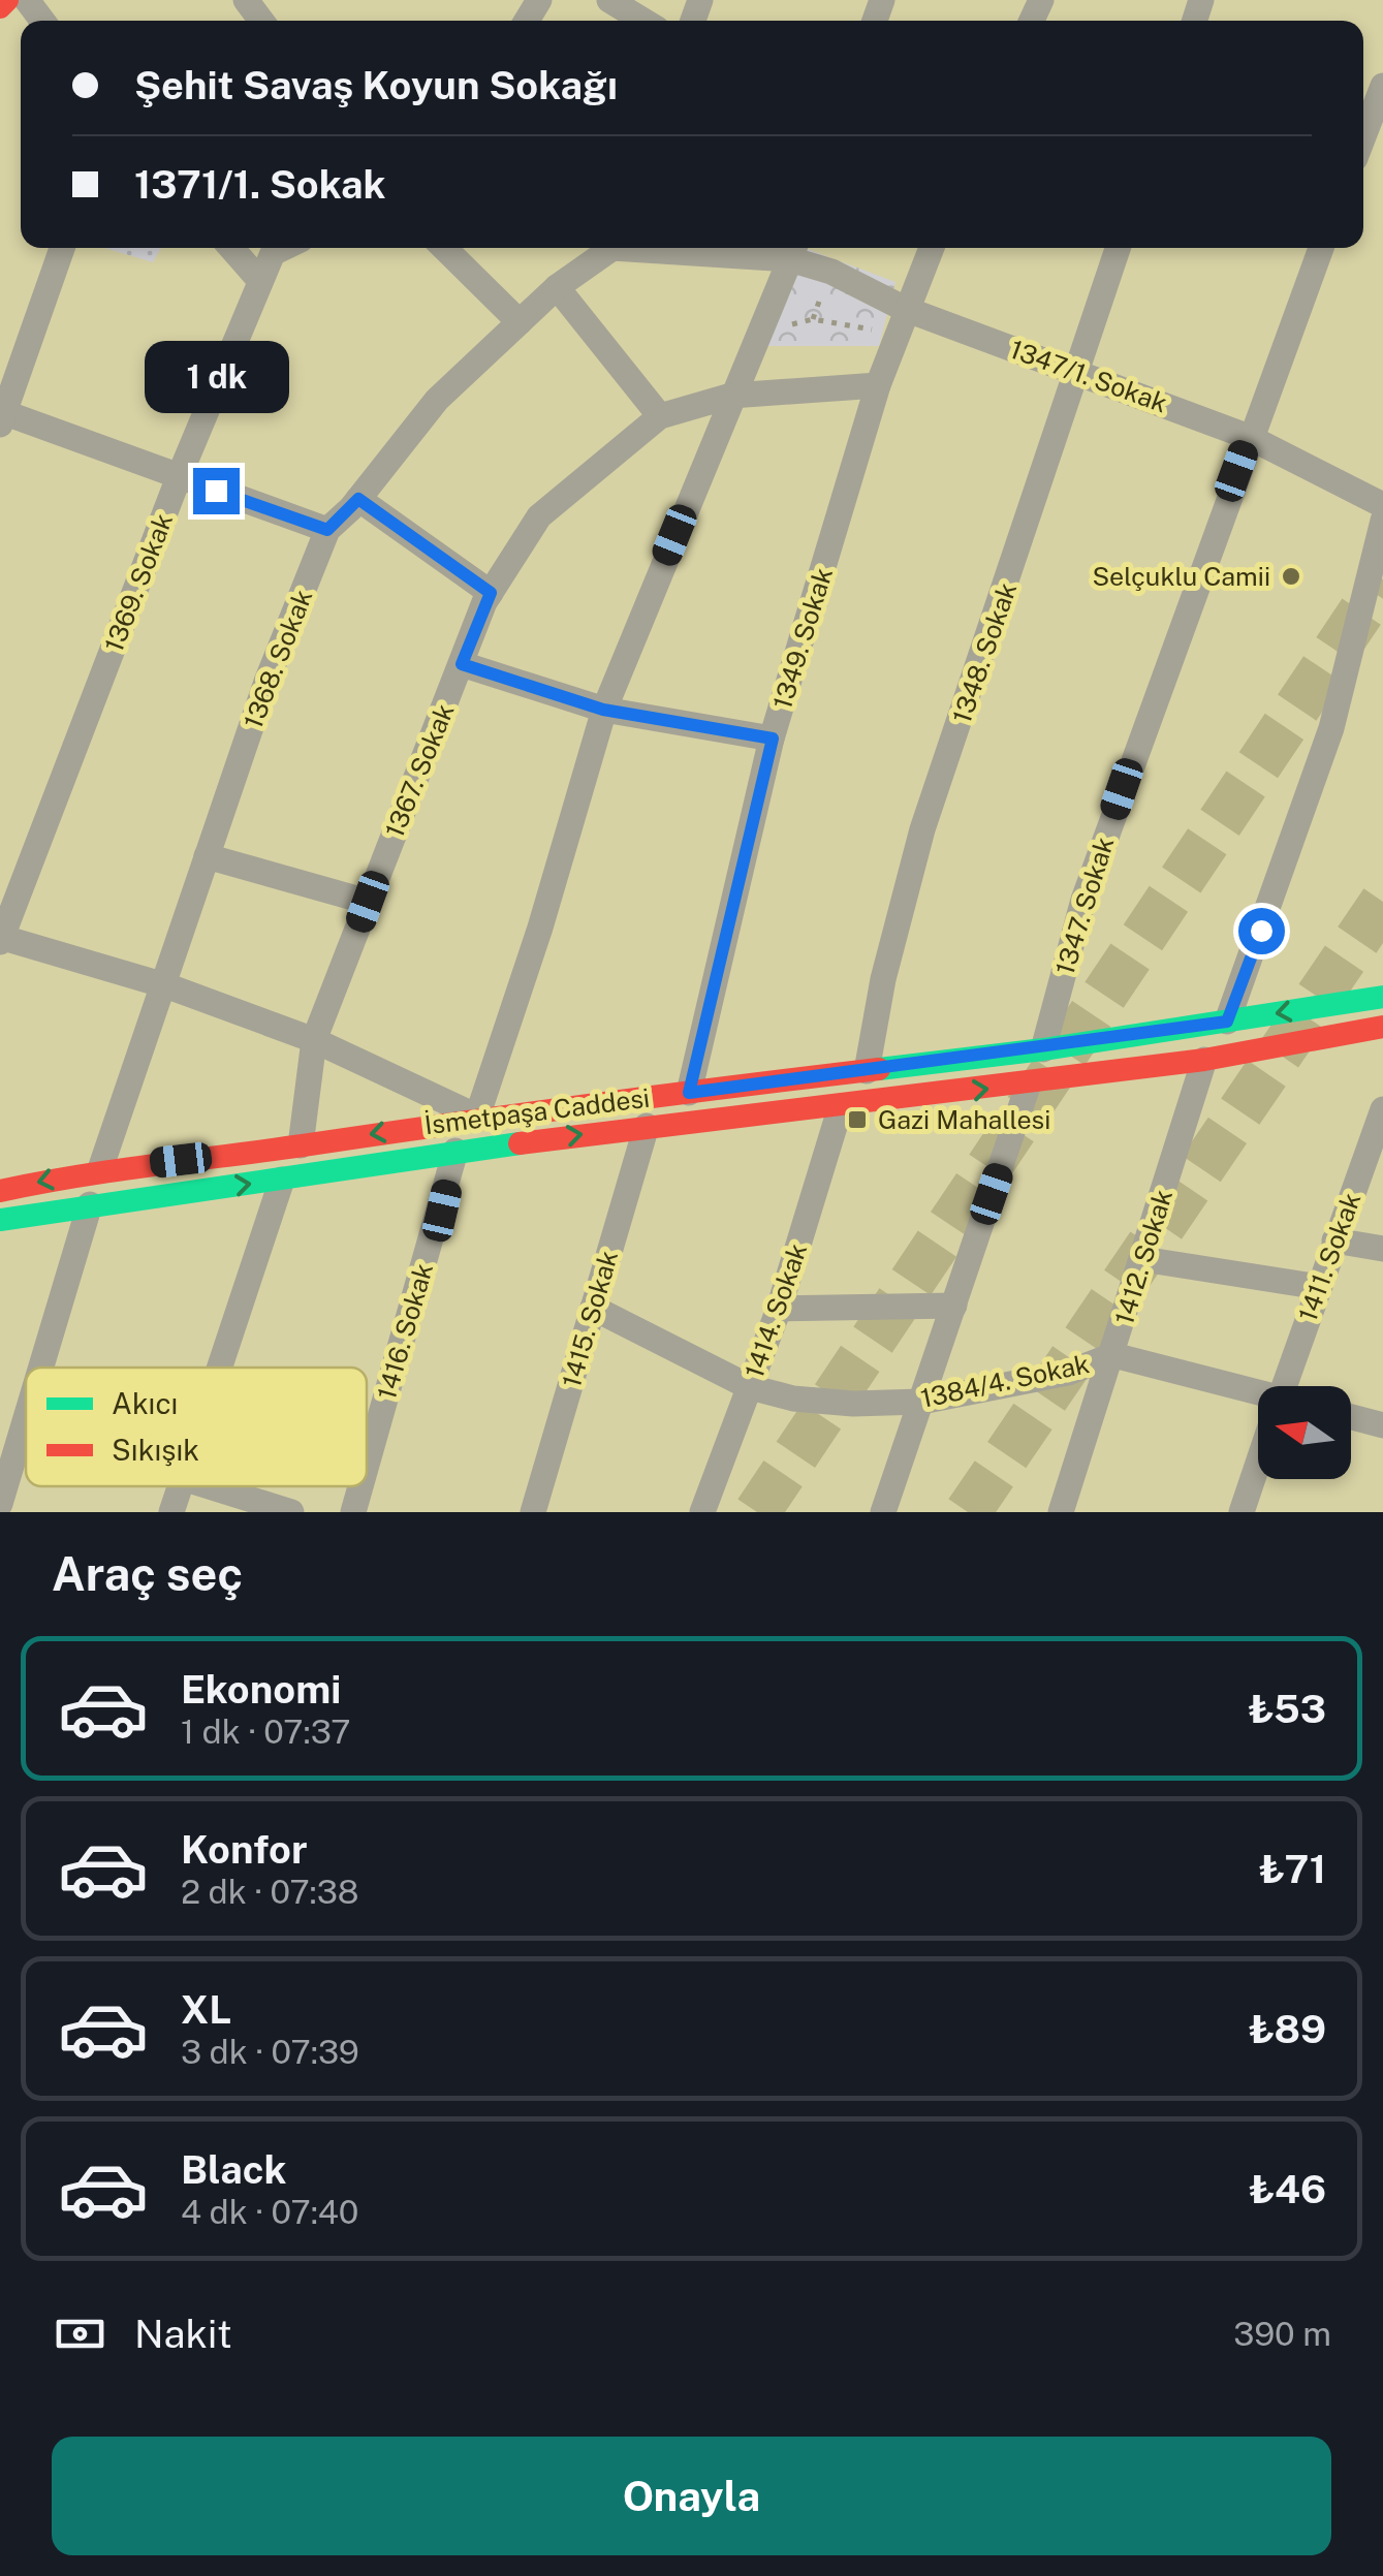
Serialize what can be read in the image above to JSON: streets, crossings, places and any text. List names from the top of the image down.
{
  "streets": {
    "main road": ["İsmetpaşa Caddesi"],
    "street": [
      "1347/1. Sokak",
      "1369. Sokak",
      "1349. Sokak",
      "1348. Sokak",
      "1368. Sokak",
      "1367. Sokak",
      "1347. Sokak",
      "1412. Sokak",
      "1411. Sokak",
      "1414. Sokak",
      "1415. Sokak",
      "1416. Sokak",
      "1384/4. Sokak"
    ]
  },
  "crossings": [
    ["1347/1. Sokak", "1349. Sokak"],
    ["1347/1. Sokak", "1348. Sokak"],
    ["1347/1. Sokak", "1347. Sokak"],
    ["1349. Sokak", "1367. Sokak"],
    ["1349. Sokak", "İsmetpaşa Caddesi"],
    ["1348. Sokak", "İsmetpaşa Caddesi"],
    ["1368. Sokak", "İsmetpaşa Caddesi"],
    ["1367. Sokak", "İsmetpaşa Caddesi"],
    ["1347. Sokak", "İsmetpaşa Caddesi"],
    ["İsmetpaşa Caddesi", "1412. Sokak"],
    ["İsmetpaşa Caddesi", "1414. Sokak"],
    ["İsmetpaşa Caddesi", "1415. Sokak"],
    ["İsmetpaşa Caddesi", "1416. Sokak"],
    ["1412. Sokak", "1384/4. Sokak"],
    ["1414. Sokak", "1384/4. Sokak"],
    ["1415. Sokak", "1384/4. Sokak"]
  ],
  "places": {
    "other": ["Selçuklu Camii"],
    "transit": ["Gazi Mahallesi"]
  },
  "legend": ["Akıcı", "Sıkışık"],
  "north": "left",
  "page": {
    "banner": ["Şehit Savaş Koyun Sokağı", "1371/1. Sokak"],
    "bubble": "1 dk",
    "heading": "Araç seç",
    "list": [
      {
        "name": "Ekonomi",
        "note": "1 dk · 07:37",
        "value": "₺53"
      },
      {
        "name": "Konfor",
        "note": "2 dk · 07:38",
        "value": "₺71"
      },
      {
        "name": "XL",
        "note": "3 dk · 07:39",
        "value": "₺89"
      },
      {
        "name": "Black",
        "note": "4 dk · 07:40",
        "value": "₺46"
      }
    ],
    "pay": ["Nakit", "390 m"],
    "buttons": "Onayla"
  }
}
